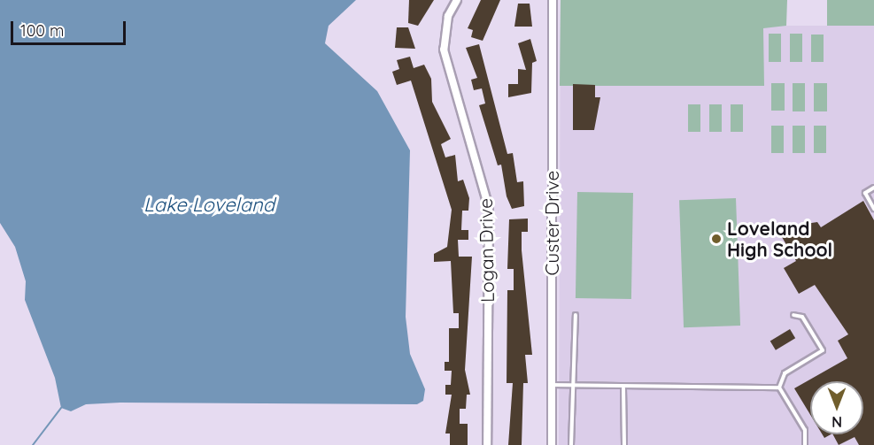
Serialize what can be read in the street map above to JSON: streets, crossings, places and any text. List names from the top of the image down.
{
  "streets": {
    "street": ["Custer Drive", "Logan Drive"]
  },
  "water": ["Lake Loveland"],
  "places": ["Loveland High School"],
  "scale_bar": "100 m",
  "north": "bottom"
}
